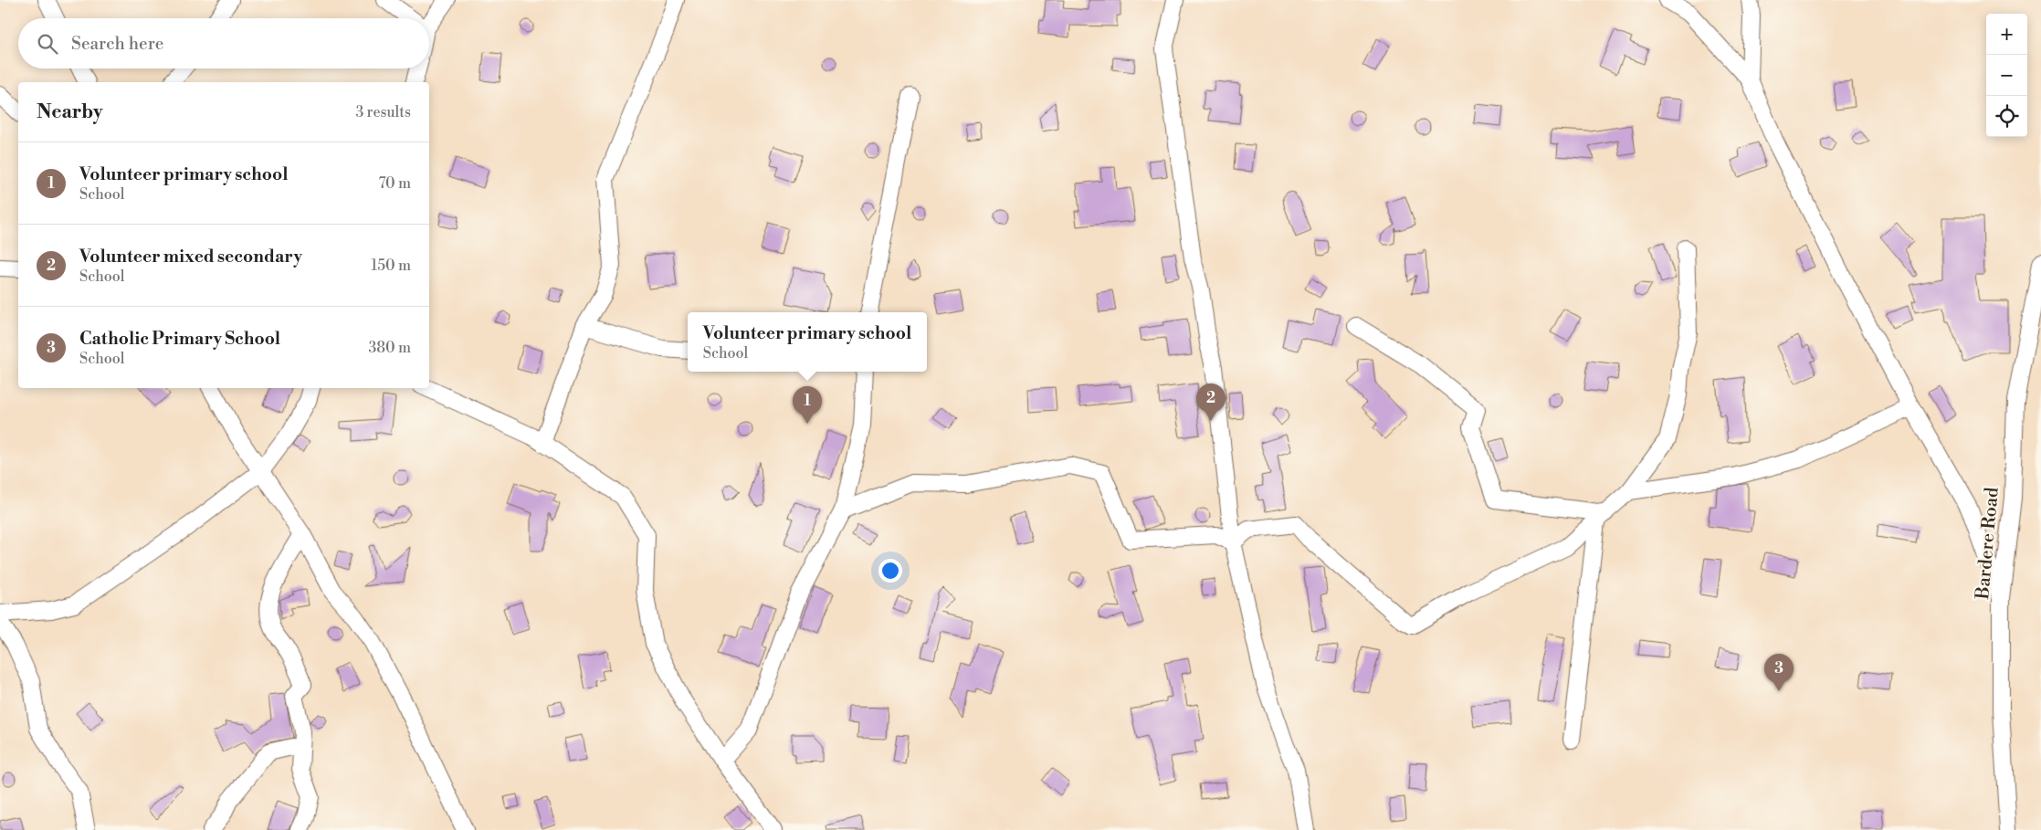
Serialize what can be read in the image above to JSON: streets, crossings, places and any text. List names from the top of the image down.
{
  "streets": {
    "street": ["Bardere Road"]
  },
  "page": {
    "map_buttons": ["+", "−"],
    "search": "Search here",
    "heading": ["Nearby", "3 results"],
    "list": [
      {
        "mark": "1",
        "name": "Volunteer primary school",
        "note": "School",
        "value": "70 m"
      },
      {
        "mark": "2",
        "name": "Volunteer mixed secondary",
        "note": "School",
        "value": "150 m"
      },
      {
        "mark": "3",
        "name": "Catholic Primary School",
        "note": "School",
        "value": "380 m"
      }
    ],
    "popup": ["Volunteer primary school", "School"],
    "pins": ["2", "1", "3"]
  }
}
